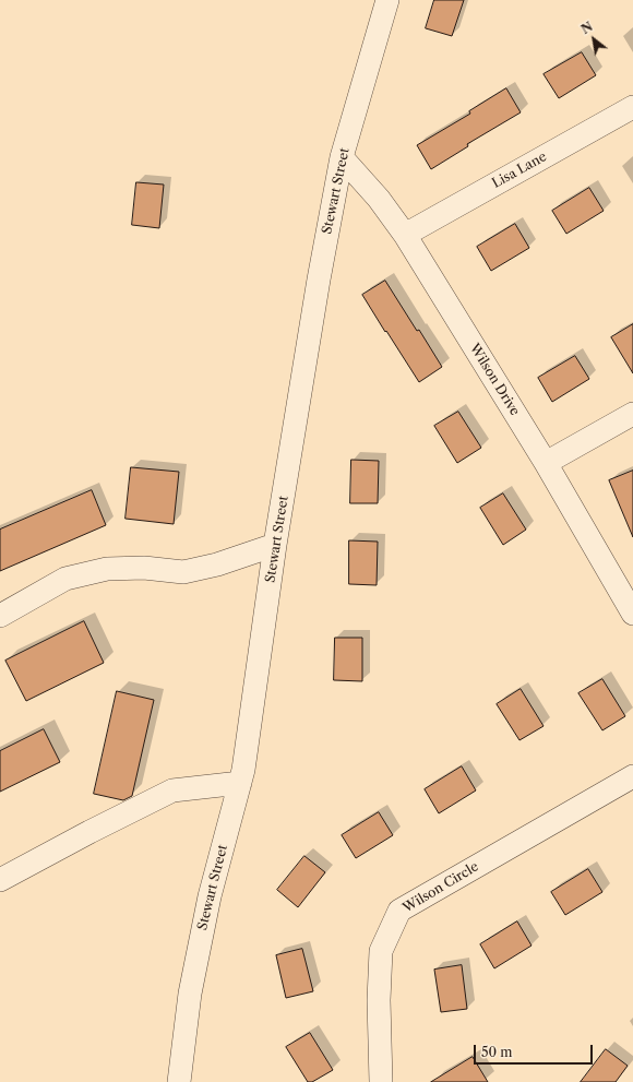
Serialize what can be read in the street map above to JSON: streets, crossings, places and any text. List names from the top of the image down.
{
  "streets": {
    "street": [
      "Lisa Lane",
      "Stewart Street",
      "Wilson Drive",
      "Wilson Circle"
    ]
  },
  "crossings": [
    ["Lisa Lane", "Wilson Drive"],
    ["Stewart Street", "Wilson Drive"]
  ],
  "scale_bar": "50 m",
  "north": "top left"
}
